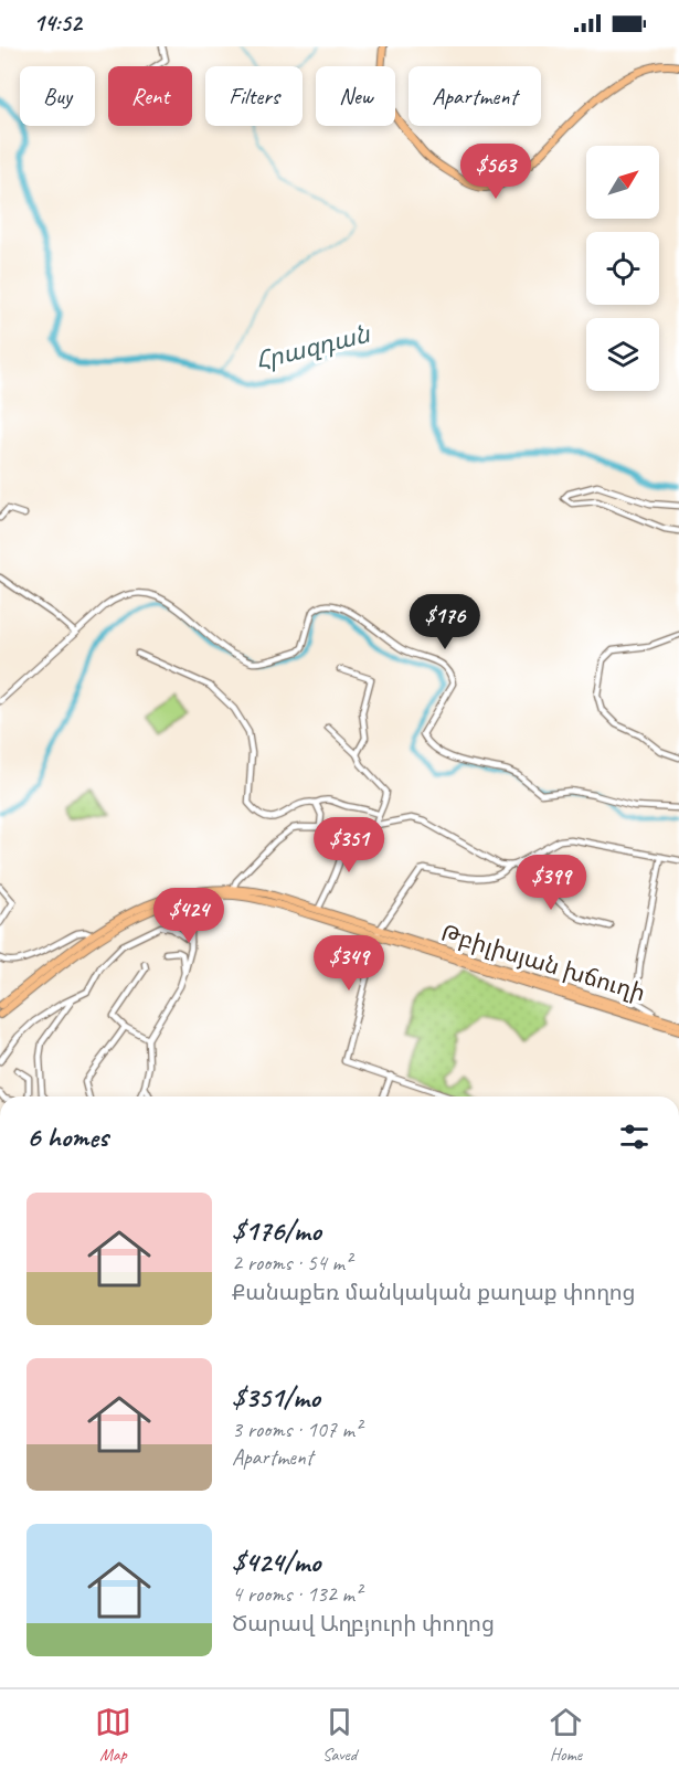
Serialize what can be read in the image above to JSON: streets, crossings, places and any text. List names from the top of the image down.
{
  "streets": {
    "main road": ["Թբիլիսյան խճուղի"]
  },
  "water": ["Հրազդան"],
  "north": "top right",
  "page": {
    "status": "14:52",
    "chip": [
      "Buy",
      "Rent",
      "Filters",
      "New",
      "Apartment"
    ],
    "price": [
      "$563",
      "$176",
      "$351",
      "$399",
      "$424",
      "$349"
    ],
    "heading": "6 homes",
    "list": [
      {
        "name": "$176/mo",
        "note": "2 rooms · 54 m² · Քանաքեռ մանկական քաղաք փողոց"
      },
      {
        "name": "$351/mo",
        "note": "3 rooms · 107 m² · Apartment"
      },
      {
        "name": "$424/mo",
        "note": "4 rooms · 132 m² · Ծարավ Աղբյուրի փողոց"
      }
    ],
    "tabs": ["Map", "Saved", "Home"]
  }
}
